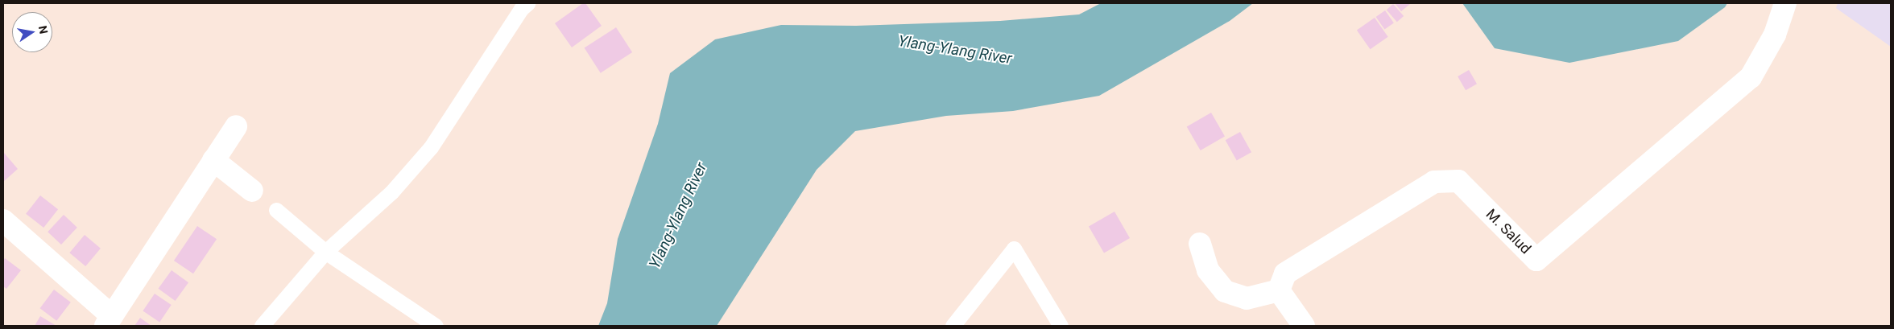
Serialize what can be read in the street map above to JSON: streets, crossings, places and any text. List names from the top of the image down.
{
  "streets": {
    "street": ["M. Salud"]
  },
  "water": ["Ylang-Ylang River"],
  "north": "right"
}
